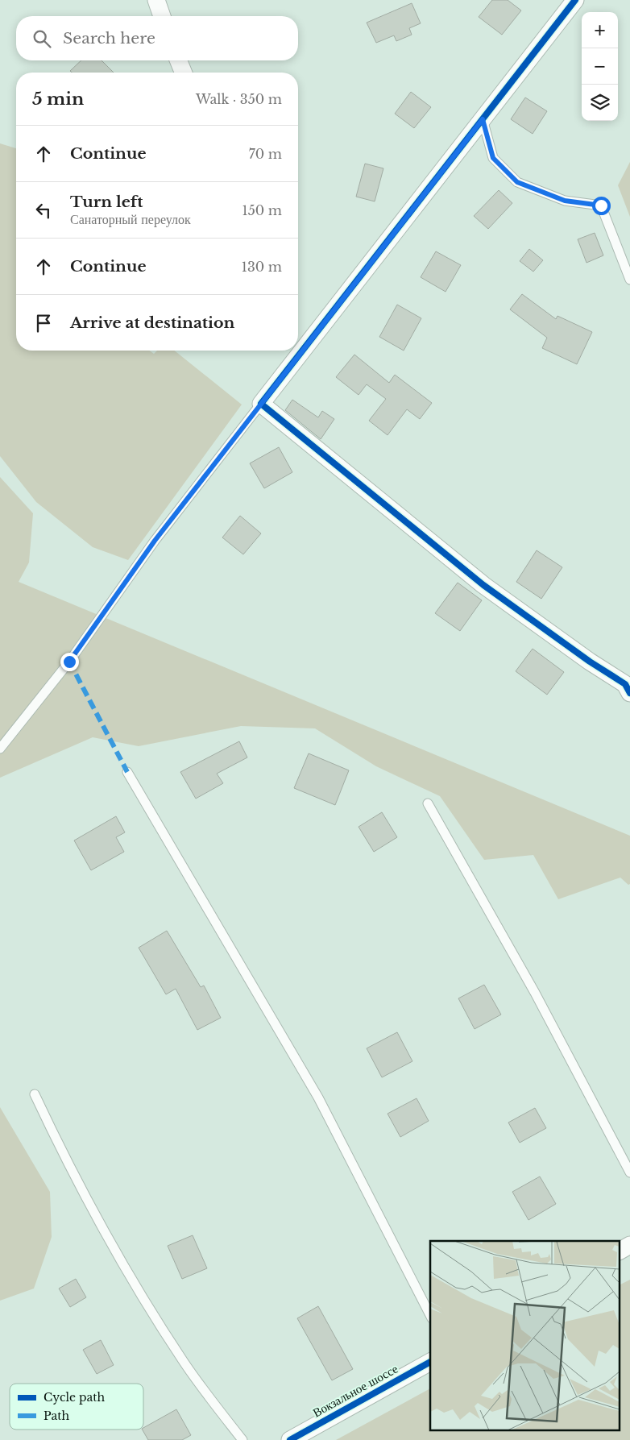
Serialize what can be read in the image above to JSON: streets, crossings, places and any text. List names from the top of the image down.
{
  "streets": {
    "street": ["Вокзальное шоссе"]
  },
  "legend": ["Cycle path", "Path"],
  "page": {
    "map_buttons": ["+", "−"],
    "search": "Search here",
    "heading": ["5 min", "Walk · 350 m"],
    "list": [
      ["Continue", "70 m"],
      ["Turn left", "Санаторный переулок", "150 m"],
      ["Continue", "130 m"],
      "Arrive at destination"
    ]
  }
}
